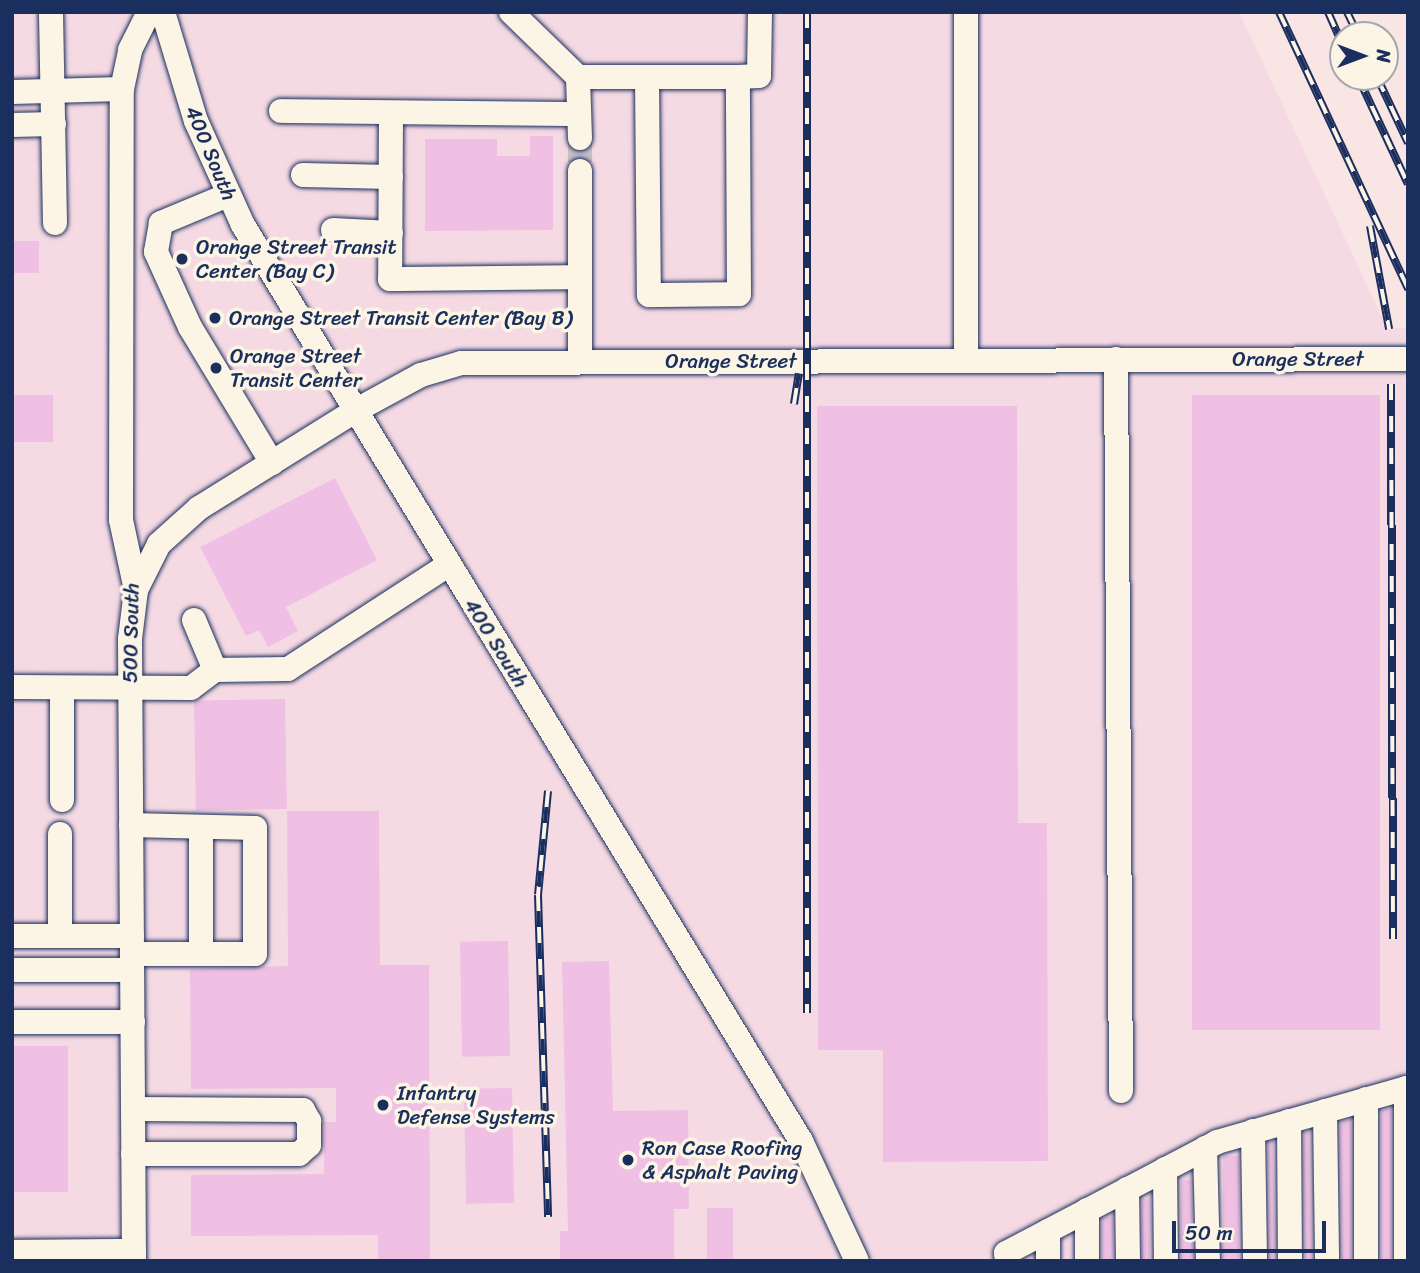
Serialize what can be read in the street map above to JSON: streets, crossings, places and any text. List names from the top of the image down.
{
  "streets": {
    "street": ["400 South", "Orange Street", "500 South"]
  },
  "crossings": [
    ["400 South", "Orange Street"],
    ["Orange Street", "500 South"]
  ],
  "places": [
    "Orange Street Transit Center (Bay C)",
    "Orange Street Transit Center (Bay B)",
    "Orange Street Transit Center",
    "Infantry Defense Systems",
    "Ron Case Roofing & Asphalt Paving"
  ],
  "scale_bar": "50 m",
  "north": "right"
}
